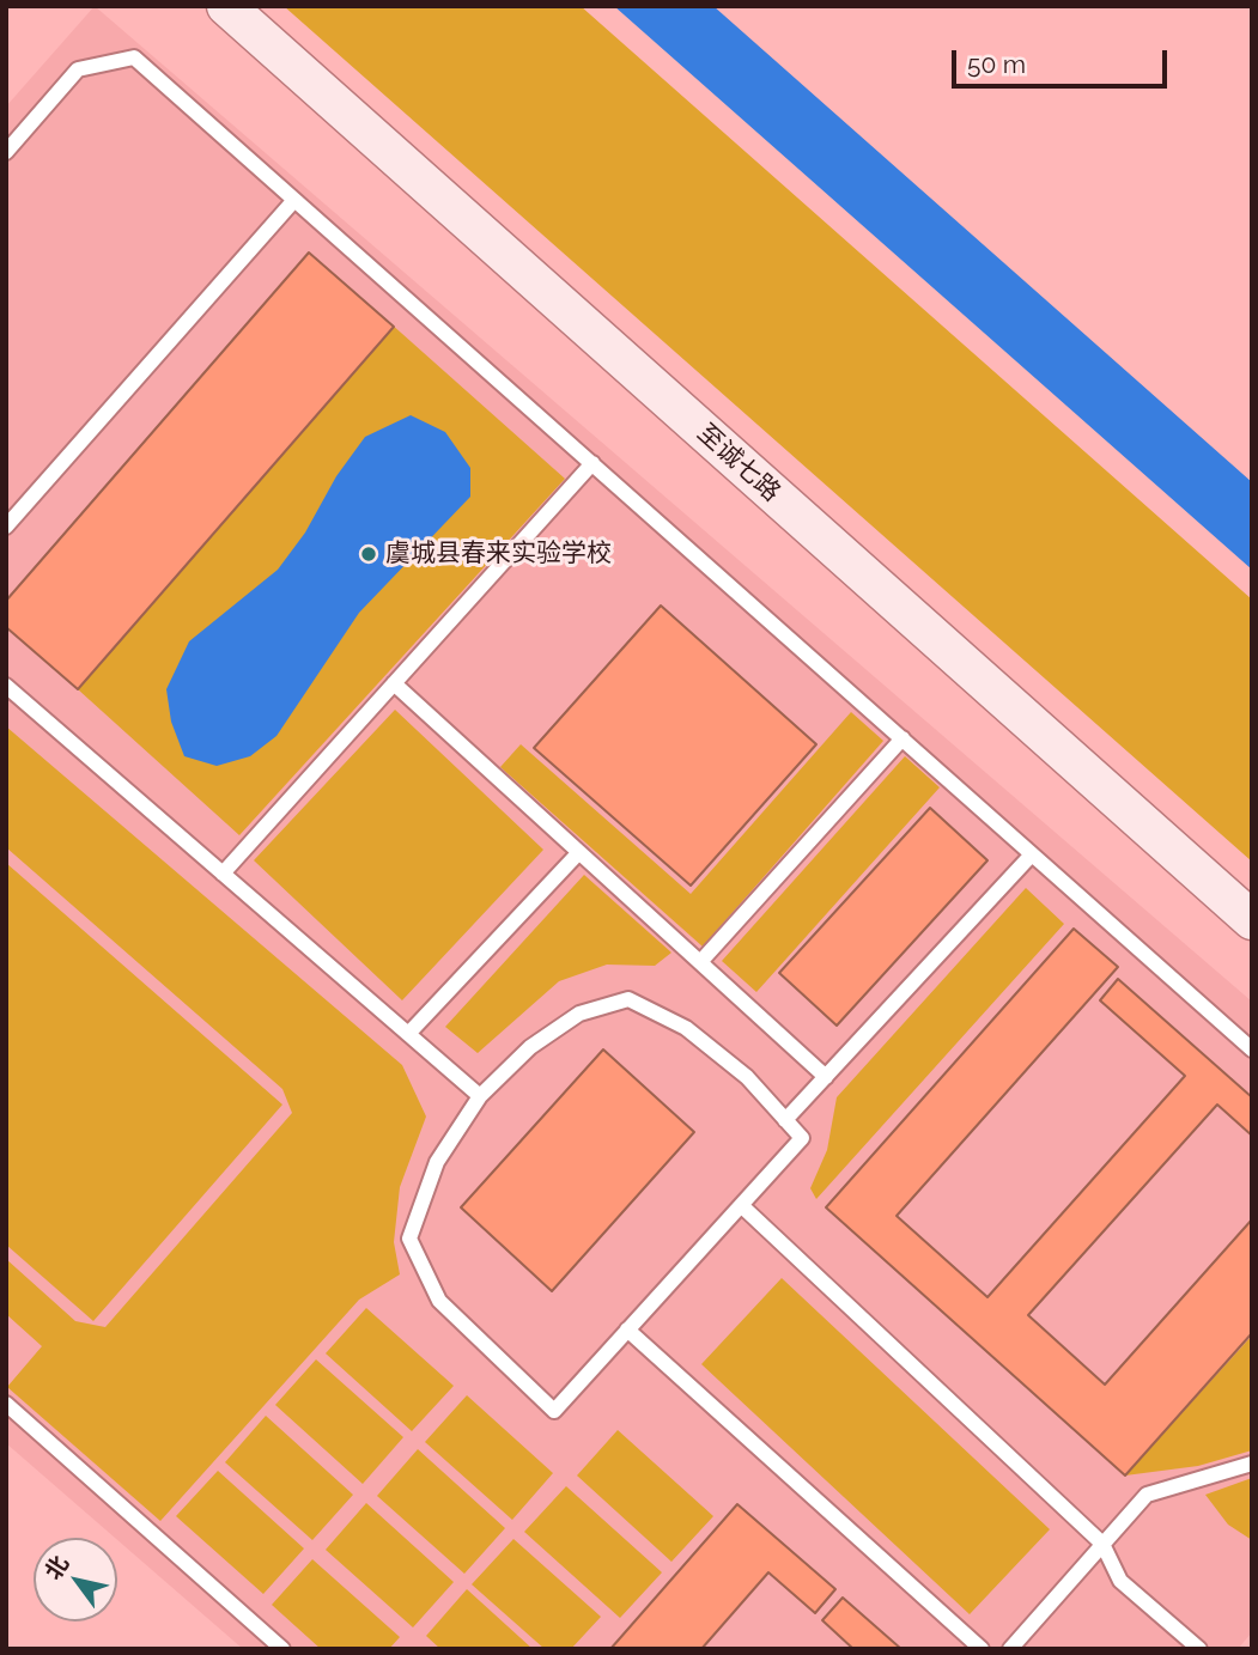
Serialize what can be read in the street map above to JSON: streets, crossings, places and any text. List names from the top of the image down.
{
  "streets": {
    "main road": ["至诚七路"]
  },
  "places": ["虞城县春来实验学校"],
  "scale_bar": "50 m",
  "north": "top left"
}
